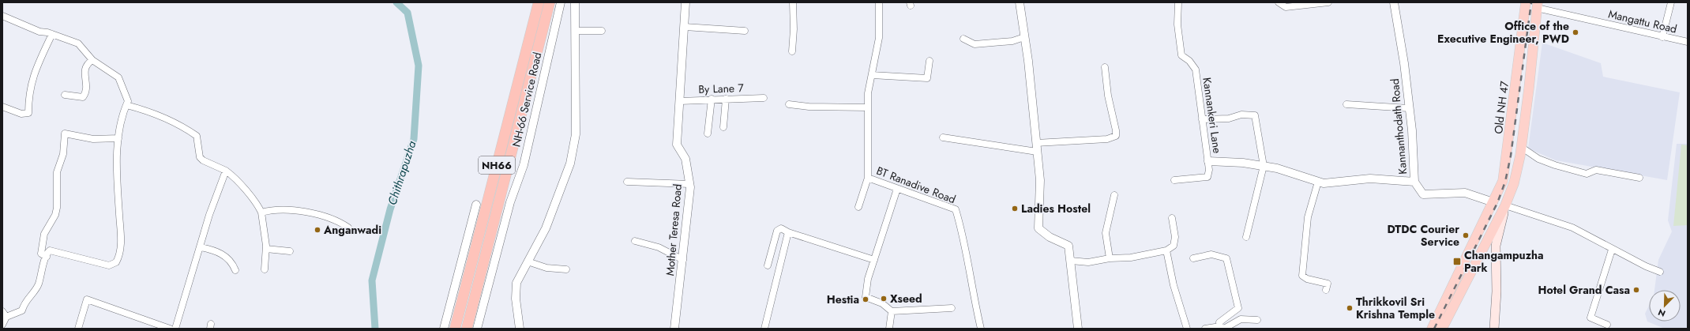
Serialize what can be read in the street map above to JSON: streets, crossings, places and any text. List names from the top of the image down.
{
  "streets": {
    "highway": ["NH66"],
    "main road": ["Old NH 47"],
    "street": [
      "Mangattu Road",
      "By Lane 7",
      "NH-66 Service Road",
      "Kannankeri Lane",
      "Kannanthodath Road",
      "BT Ranadive Road",
      "Mother Teresa Road"
    ]
  },
  "crossings": [
    ["By Lane 7", "Mother Teresa Road"],
    ["NH-66 Service Road", "NH66"],
    ["Old NH 47", "Kannanthodath Road"]
  ],
  "water": ["Chithrapuzha"],
  "places": {
    "other": [
      "Office of the Executive Engineer, PWD",
      "Ladies Hostel",
      "Anganwadi",
      "DTDC Courier Service",
      "Hotel Grand Casa",
      "Xseed",
      "Hestia",
      "Thrikkovil Sri Krishna Temple"
    ],
    "transit": ["Changampuzha Park"]
  },
  "north": "bottom left"
}
